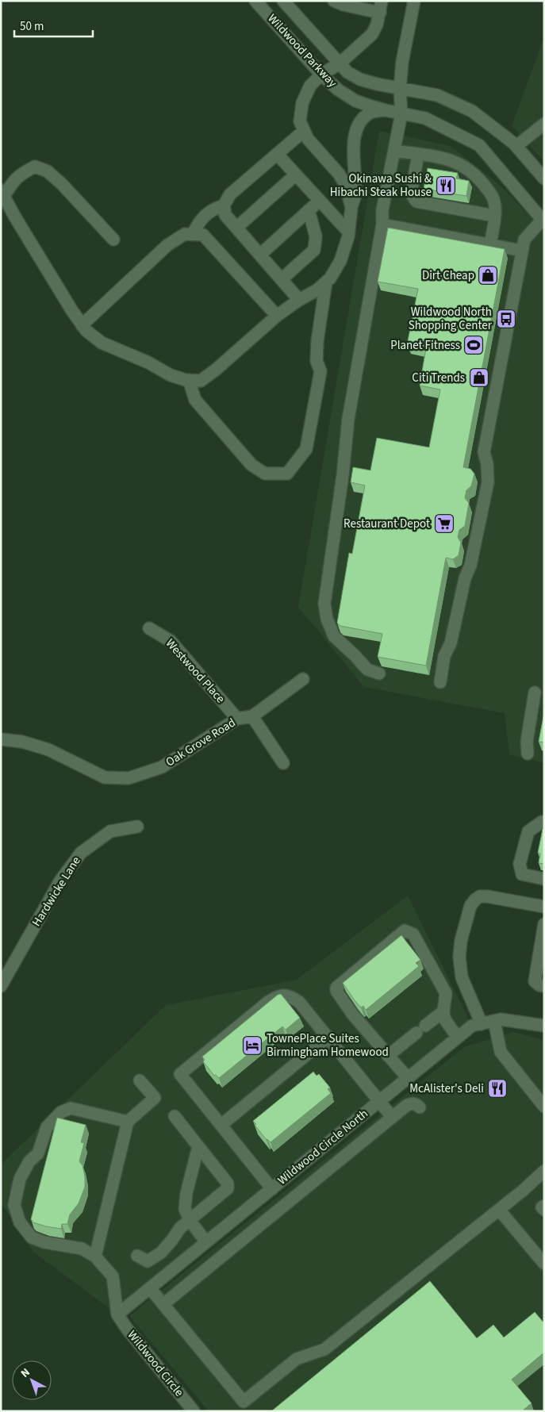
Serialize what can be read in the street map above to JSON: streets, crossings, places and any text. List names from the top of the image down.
{
  "streets": {
    "street": [
      "Wildwood Parkway",
      "Westwood Place",
      "Oak Grove Road",
      "Hardwicke Lane",
      "Wildwood Circle North",
      "Wildwood Circle"
    ]
  },
  "crossings": [
    ["Westwood Place", "Oak Grove Road"],
    ["Wildwood Circle North", "Wildwood Circle"]
  ],
  "places": {
    "restaurant": ["Okinawa Sushi & Hibachi Steak House", "McAlister's Deli"],
    "shop": ["Dirt Cheap", "Citi Trends"],
    "bus stop": ["Wildwood North Shopping Center"],
    "sports": ["Planet Fitness"],
    "supermarket": ["Restaurant Depot"],
    "hotel": ["TownePlace Suites Birmingham Homewood"]
  },
  "scale_bar": "50 m",
  "north": "top left"
}
